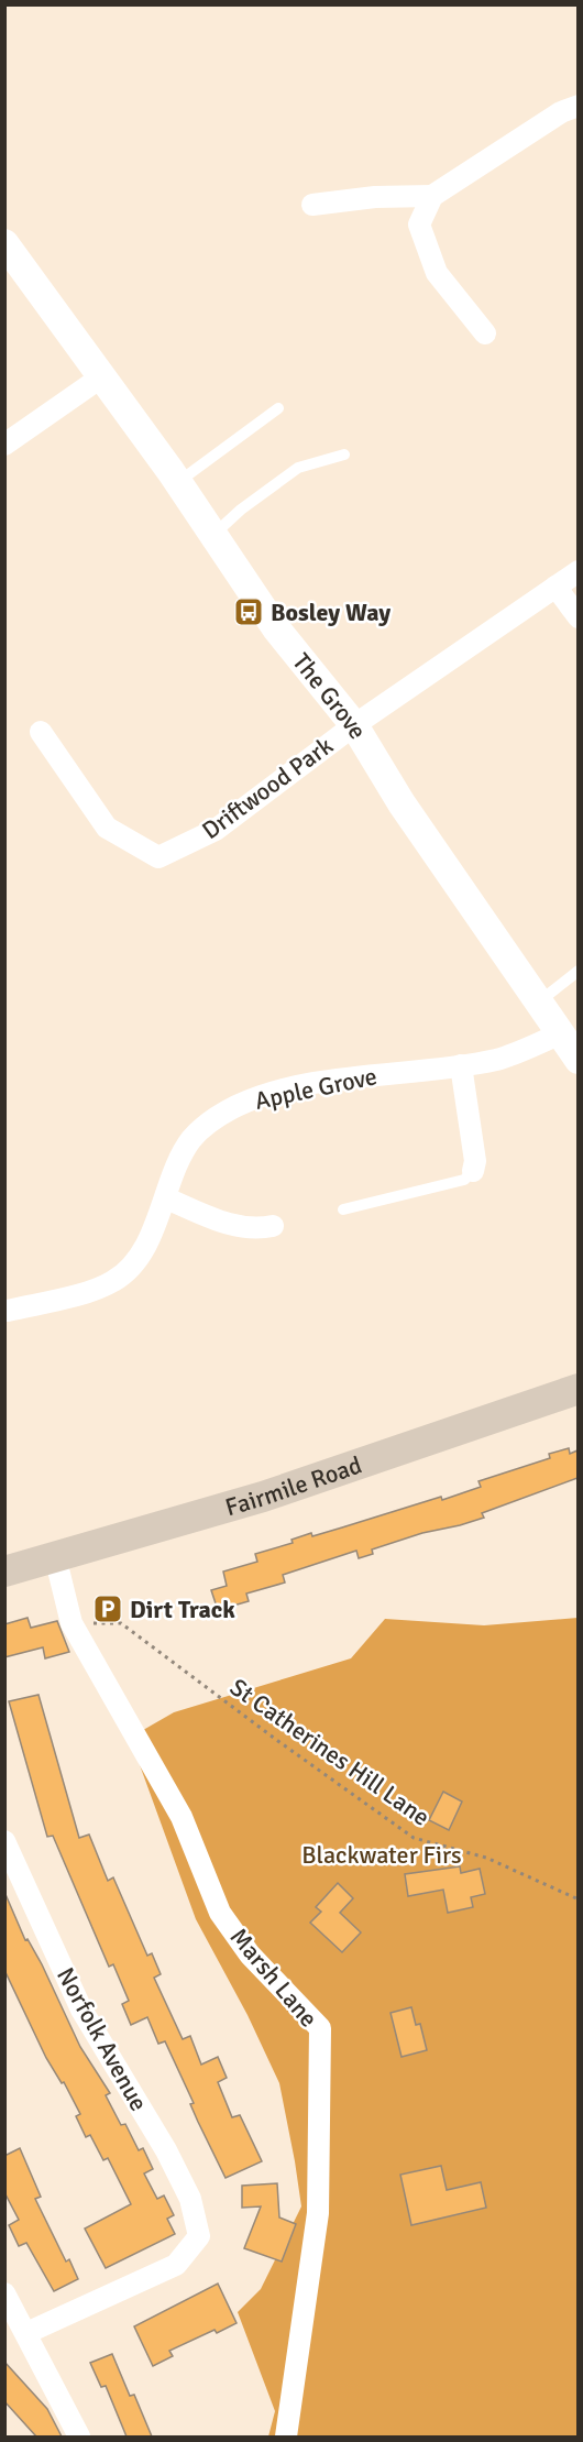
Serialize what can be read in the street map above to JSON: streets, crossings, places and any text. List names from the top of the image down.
{
  "streets": {
    "main road": ["Fairmile Road"],
    "street": [
      "The Grove",
      "Driftwood Park",
      "Apple Grove",
      "Marsh Lane",
      "Norfolk Avenue"
    ],
    "path": ["St Catherines Hill Lane"]
  },
  "crossings": [
    ["The Grove", "Driftwood Park"],
    ["The Grove", "Apple Grove"],
    ["Fairmile Road", "Marsh Lane"],
    ["St Catherines Hill Lane", "Marsh Lane"]
  ],
  "parks": ["Blackwater Firs"],
  "places": {
    "bus stop": ["Bosley Way"],
    "parking": ["Dirt Track"]
  }
}
